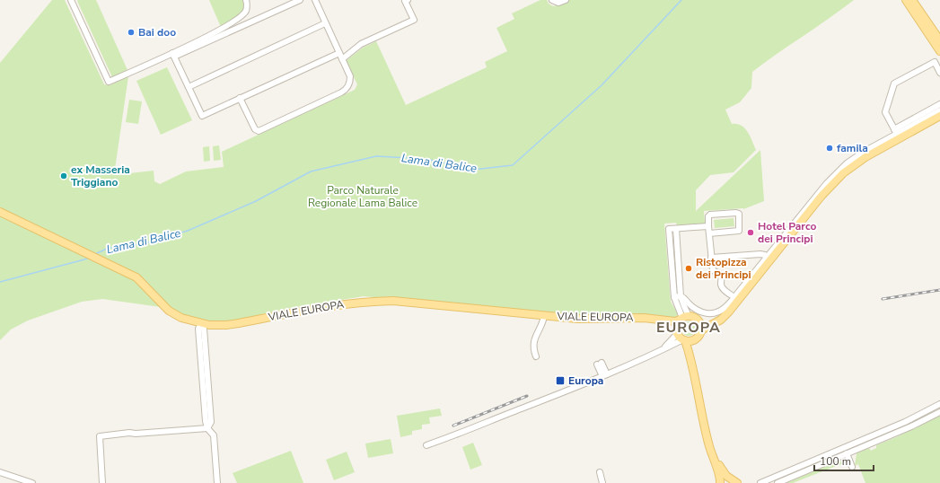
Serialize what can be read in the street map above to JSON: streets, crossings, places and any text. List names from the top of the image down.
{
  "streets": {
    "main road": ["VIALE EUROPA"]
  },
  "districts": ["EUROPA"],
  "water": ["Lama di Balice"],
  "parks": ["Parco Naturale Regionale Lama Balice"],
  "places": {
    "other": [
      "Bai doo",
      "famila",
      "ex Masseria Triggiano",
      "Hotel Parco dei Principi",
      "Ristopizza dei Principi"
    ],
    "transit": ["Europa"]
  },
  "scale_bar": "100 m"
}
